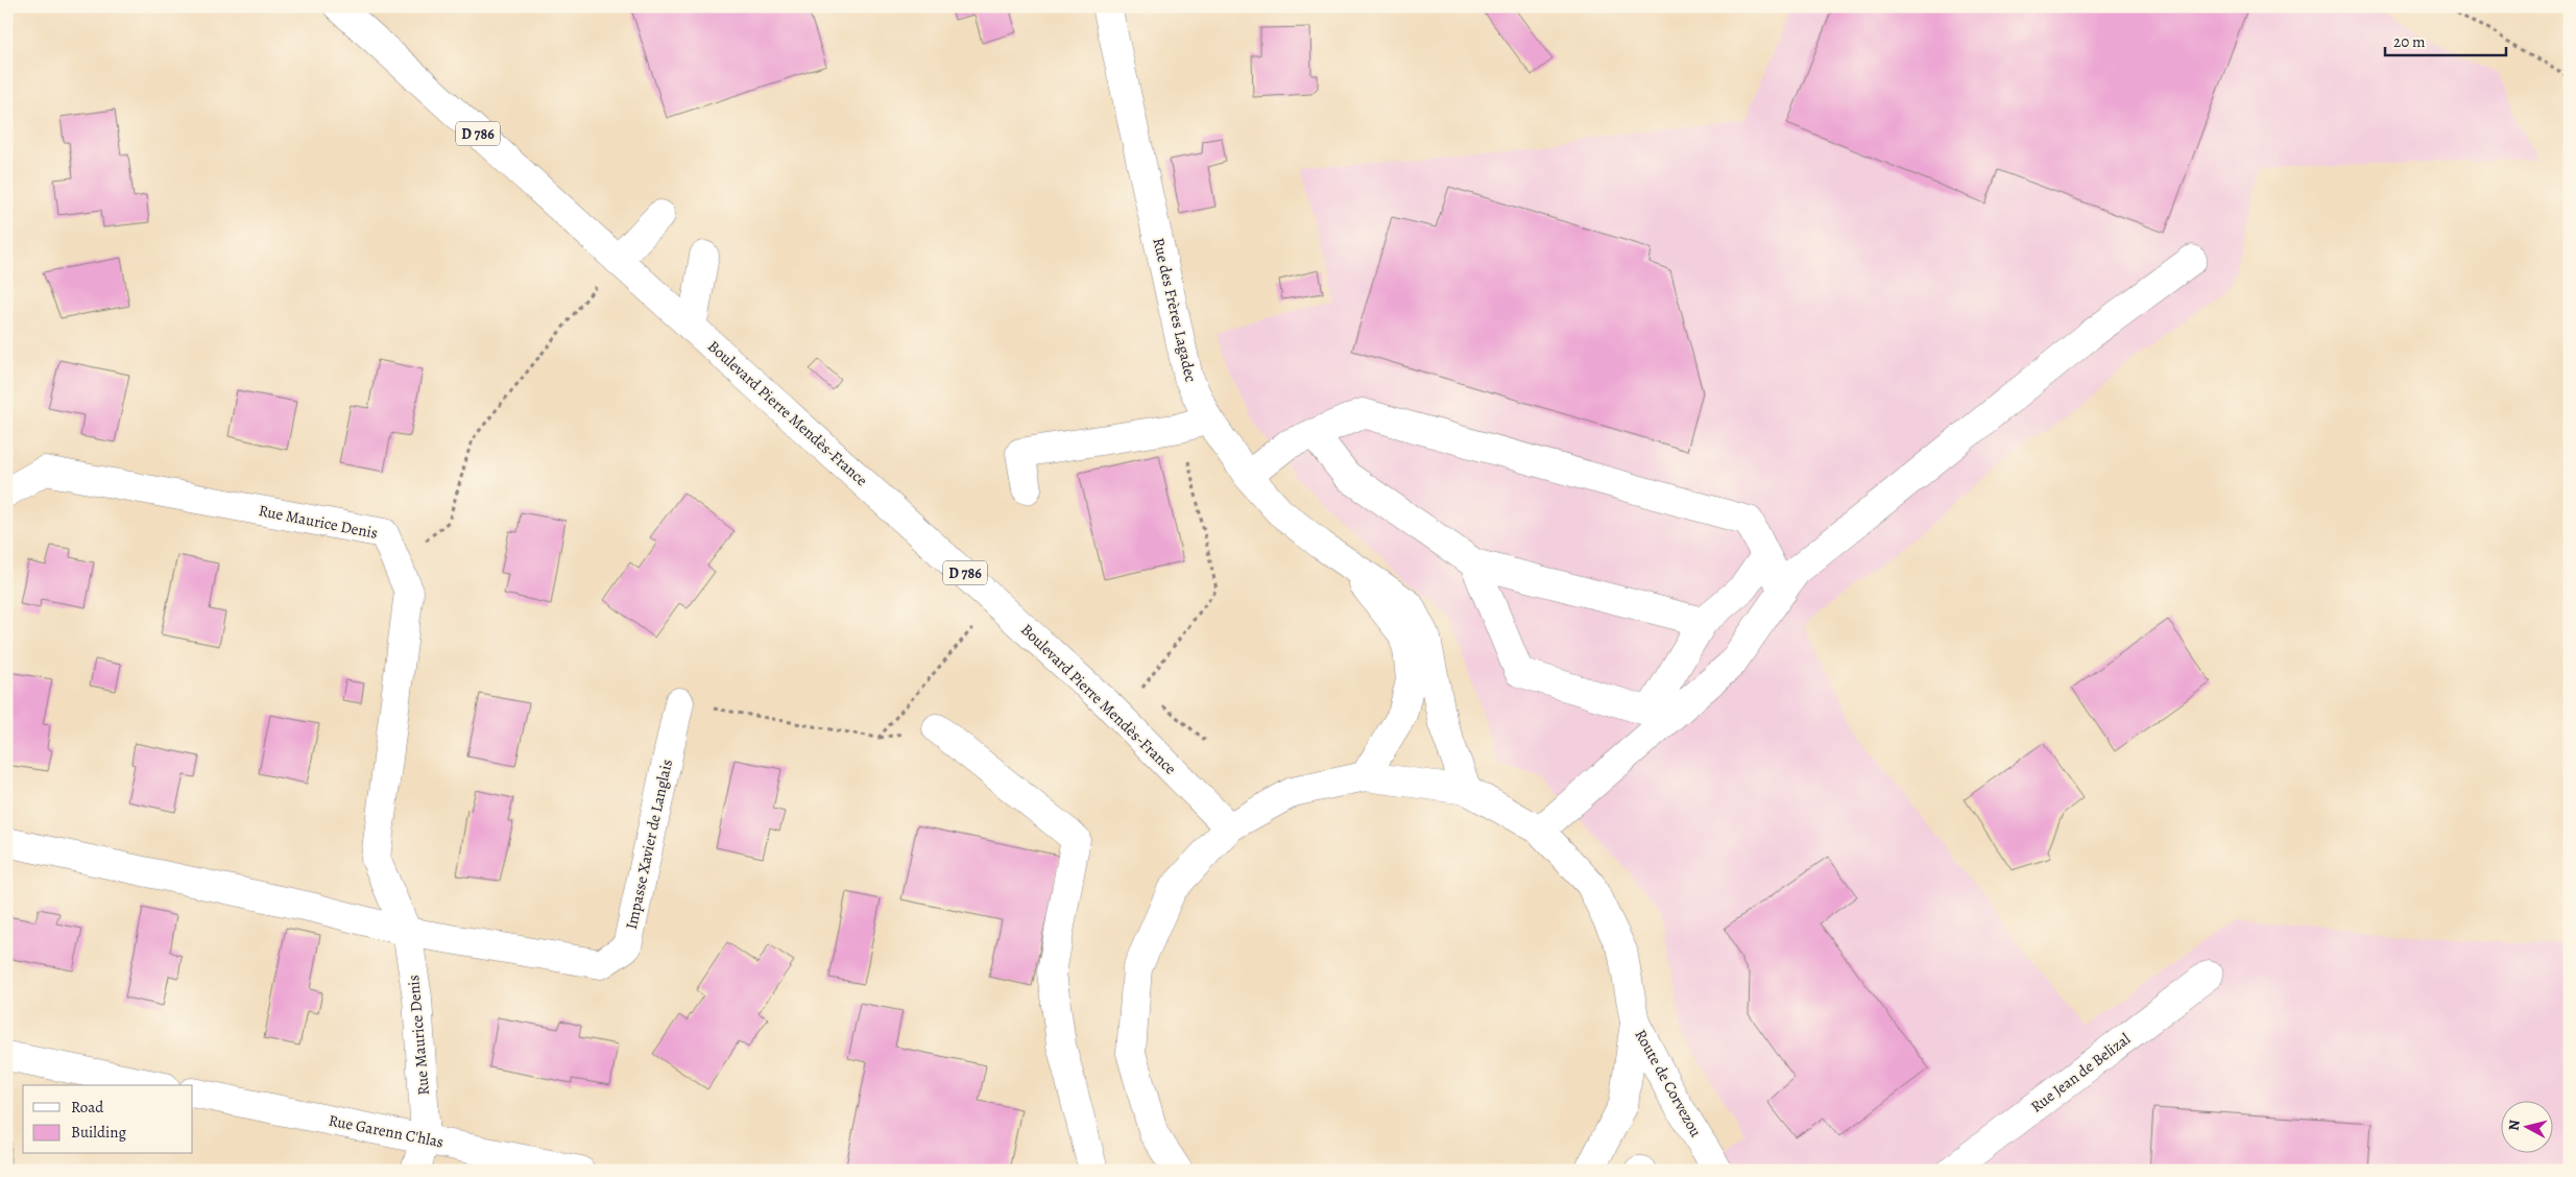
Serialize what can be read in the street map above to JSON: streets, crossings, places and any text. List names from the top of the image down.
{
  "streets": {
    "street": [
      "D 786",
      "Rue des Frères Lagadec",
      "Boulevard Pierre Mendès-France",
      "Rue Maurice Denis",
      "Impasse Xavier de Langlais",
      "Rue Jean de Belizal",
      "Route de Corvezou",
      "Rue Garenn C'hlas"
    ]
  },
  "crossings": [
    ["Rue Maurice Denis", "Impasse Xavier de Langlais"],
    ["Rue Maurice Denis", "Rue Garenn C'hlas"]
  ],
  "legend": ["Road", "Building"],
  "scale_bar": "20 m",
  "north": "left"
}
